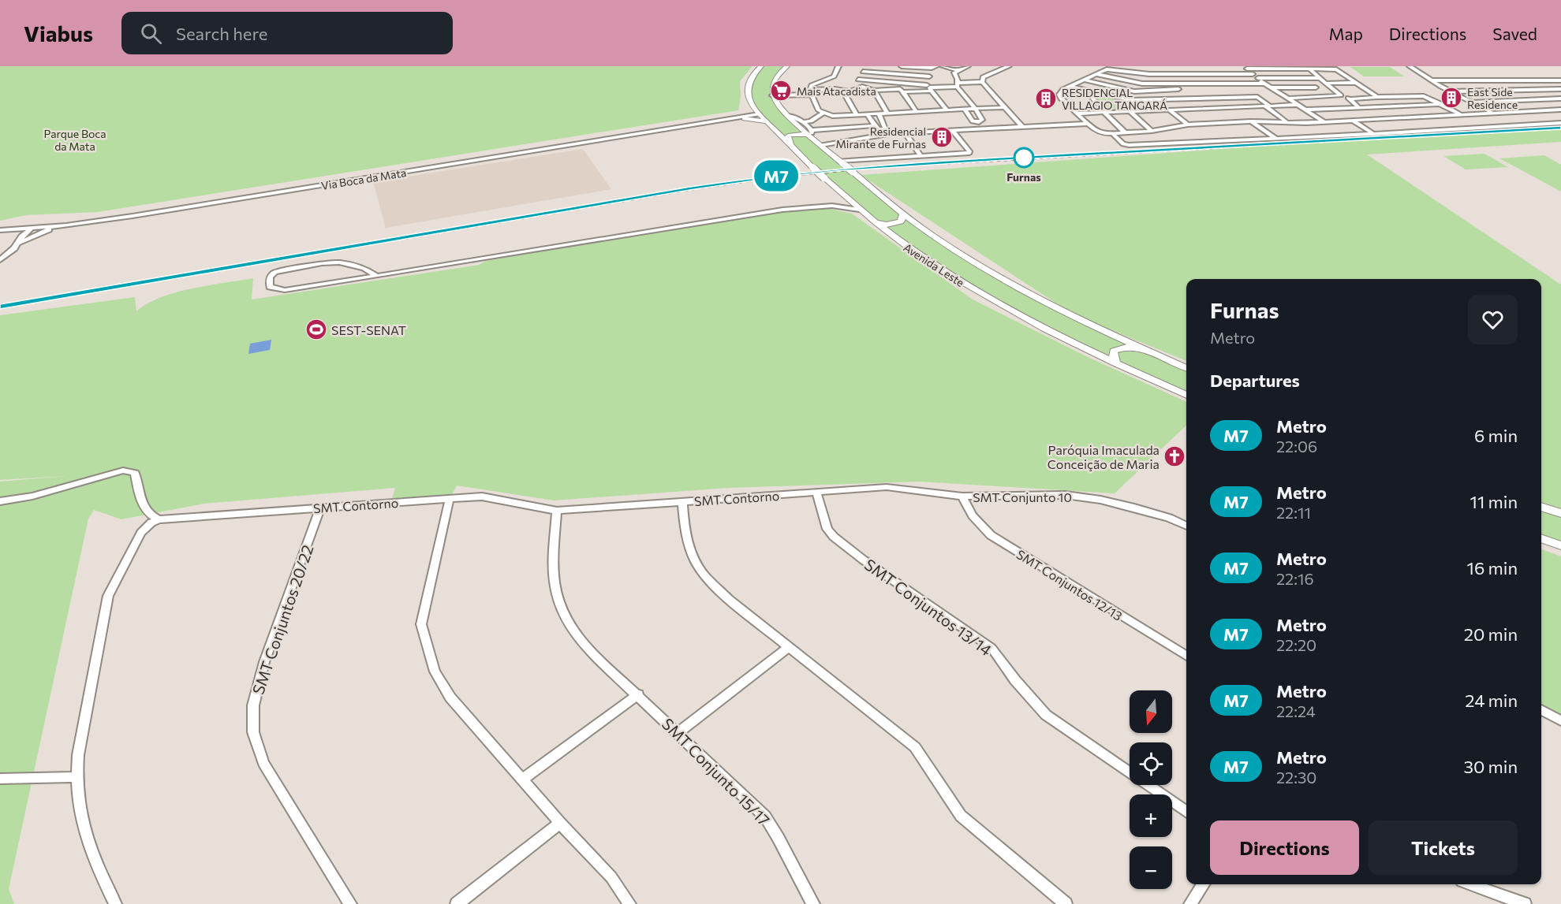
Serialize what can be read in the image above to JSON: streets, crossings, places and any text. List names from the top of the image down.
{
  "streets": {
    "main road": ["Avenida Leste"],
    "street": [
      "Via Boca da Mata",
      "SMT Conjunto 10",
      "SMT Contorno",
      "SMT Conjuntos 12/13",
      "SMT Conjuntos 13/14",
      "SMT Conjuntos 20/22",
      "SMT Conjunto 15/17"
    ]
  },
  "crossings": [
    ["Via Boca da Mata", "Avenida Leste"],
    ["SMT Conjunto 10", "SMT Contorno"],
    ["SMT Conjunto 10", "SMT Conjuntos 12/13"],
    ["SMT Contorno", "SMT Conjuntos 12/13"],
    ["SMT Contorno", "SMT Conjuntos 13/14"],
    ["SMT Contorno", "SMT Conjuntos 20/22"],
    ["SMT Contorno", "SMT Conjunto 15/17"]
  ],
  "parks": ["Parque Boca da Mata"],
  "places": {
    "supermarket": ["Mais Atacadista"],
    "building": ["East Side Residence", "RESIDENCIAL VILLAGIO TANGARÁ", "Residencial Mirante de Furnas"],
    "other": ["Furnas"],
    "sports": ["SEST-SENAT"],
    "church": ["Paróquia Imaculada Conceição de Maria"]
  },
  "lines": ["metro line M7"],
  "north": "bottom",
  "page": {
    "header": "Viabus",
    "search": "Search here",
    "nav": ["Map", "Directions", "Saved"],
    "on_map": "M7",
    "heading": [
      ["Furnas", "Metro"],
      "Departures"
    ],
    "list": [
      {
        "mark": "M7",
        "name": "Metro",
        "note": "22:06",
        "value": "6 min"
      },
      {
        "mark": "M7",
        "name": "Metro",
        "note": "22:11",
        "value": "11 min"
      },
      {
        "mark": "M7",
        "name": "Metro",
        "note": "22:16",
        "value": "16 min"
      },
      {
        "mark": "M7",
        "name": "Metro",
        "note": "22:20",
        "value": "20 min"
      },
      {
        "mark": "M7",
        "name": "Metro",
        "note": "22:24",
        "value": "24 min"
      },
      {
        "mark": "M7",
        "name": "Metro",
        "note": "22:30",
        "value": "30 min"
      }
    ],
    "map_buttons": ["+", "−"],
    "buttons": ["Directions", "Tickets"]
  }
}
